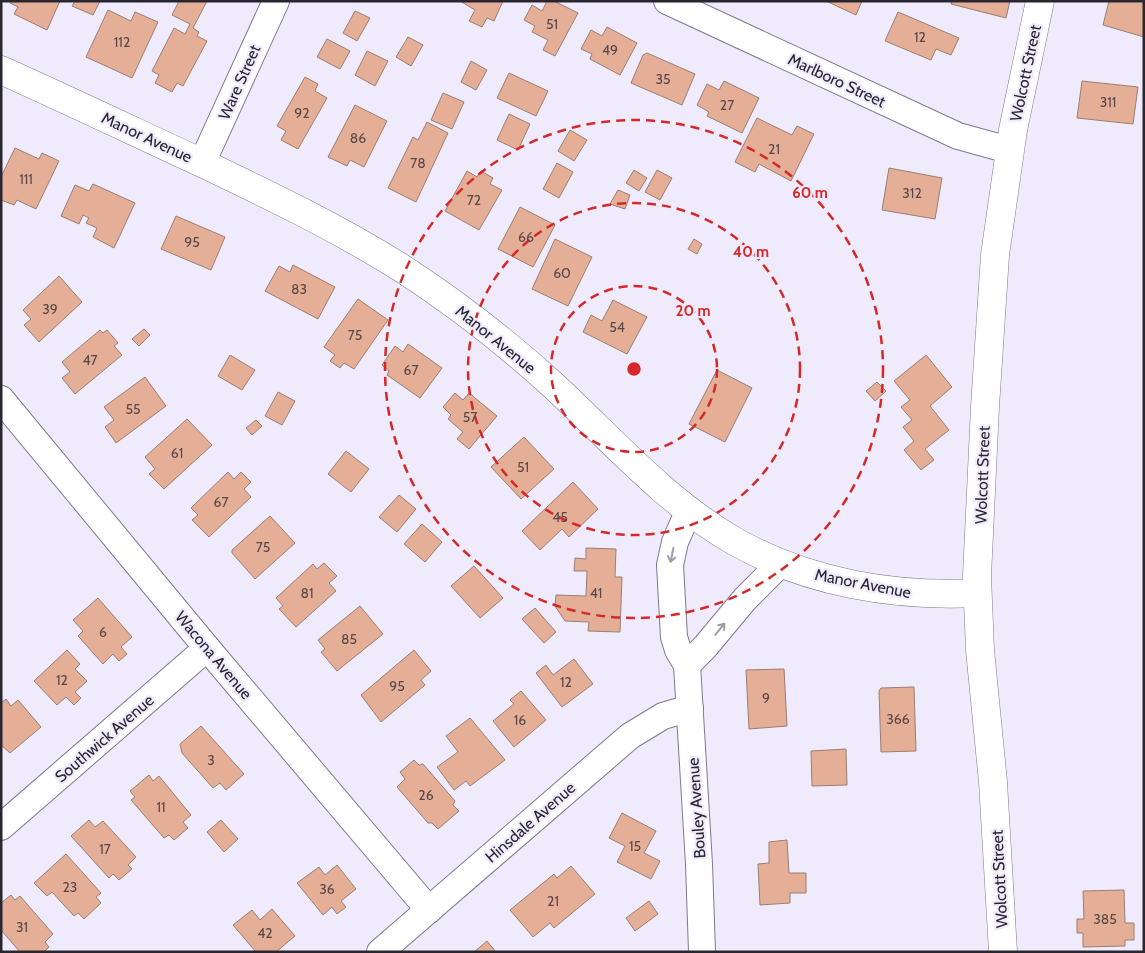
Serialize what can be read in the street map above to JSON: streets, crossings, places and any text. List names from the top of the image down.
{
  "streets": {
    "main road": ["Wolcott Street", "Manor Avenue"],
    "street": [
      "Marlboro Street",
      "Ware Street",
      "Wacona Avenue",
      "Southwick Avenue",
      "Bouley Avenue",
      "Hinsdale Avenue"
    ]
  },
  "crossings": [
    ["Wolcott Street", "Marlboro Street"],
    ["Wolcott Street", "Manor Avenue"],
    ["Ware Street", "Manor Avenue"],
    ["Manor Avenue", "Bouley Avenue"],
    ["Wacona Avenue", "Southwick Avenue"],
    ["Wacona Avenue", "Hinsdale Avenue"],
    ["Bouley Avenue", "Hinsdale Avenue"]
  ],
  "house_numbers": [
    "51",
    "12",
    "112",
    "49",
    "35",
    "311",
    "27",
    "92",
    "86",
    "21",
    "78",
    "111",
    "312",
    "72",
    "66",
    "95",
    "60",
    "83",
    "39",
    "54",
    "75",
    "47",
    "67",
    "55",
    "57",
    "61",
    "51",
    "67",
    "45",
    "75",
    "81",
    "41",
    "6",
    "85",
    "12",
    "12",
    "95",
    "9",
    "366",
    "16",
    "3",
    "26",
    "11",
    "15",
    "17",
    "23",
    "36",
    "21",
    "385",
    "31",
    "42"
  ],
  "rings": ["60 m", "40 m", "20 m"]
}
